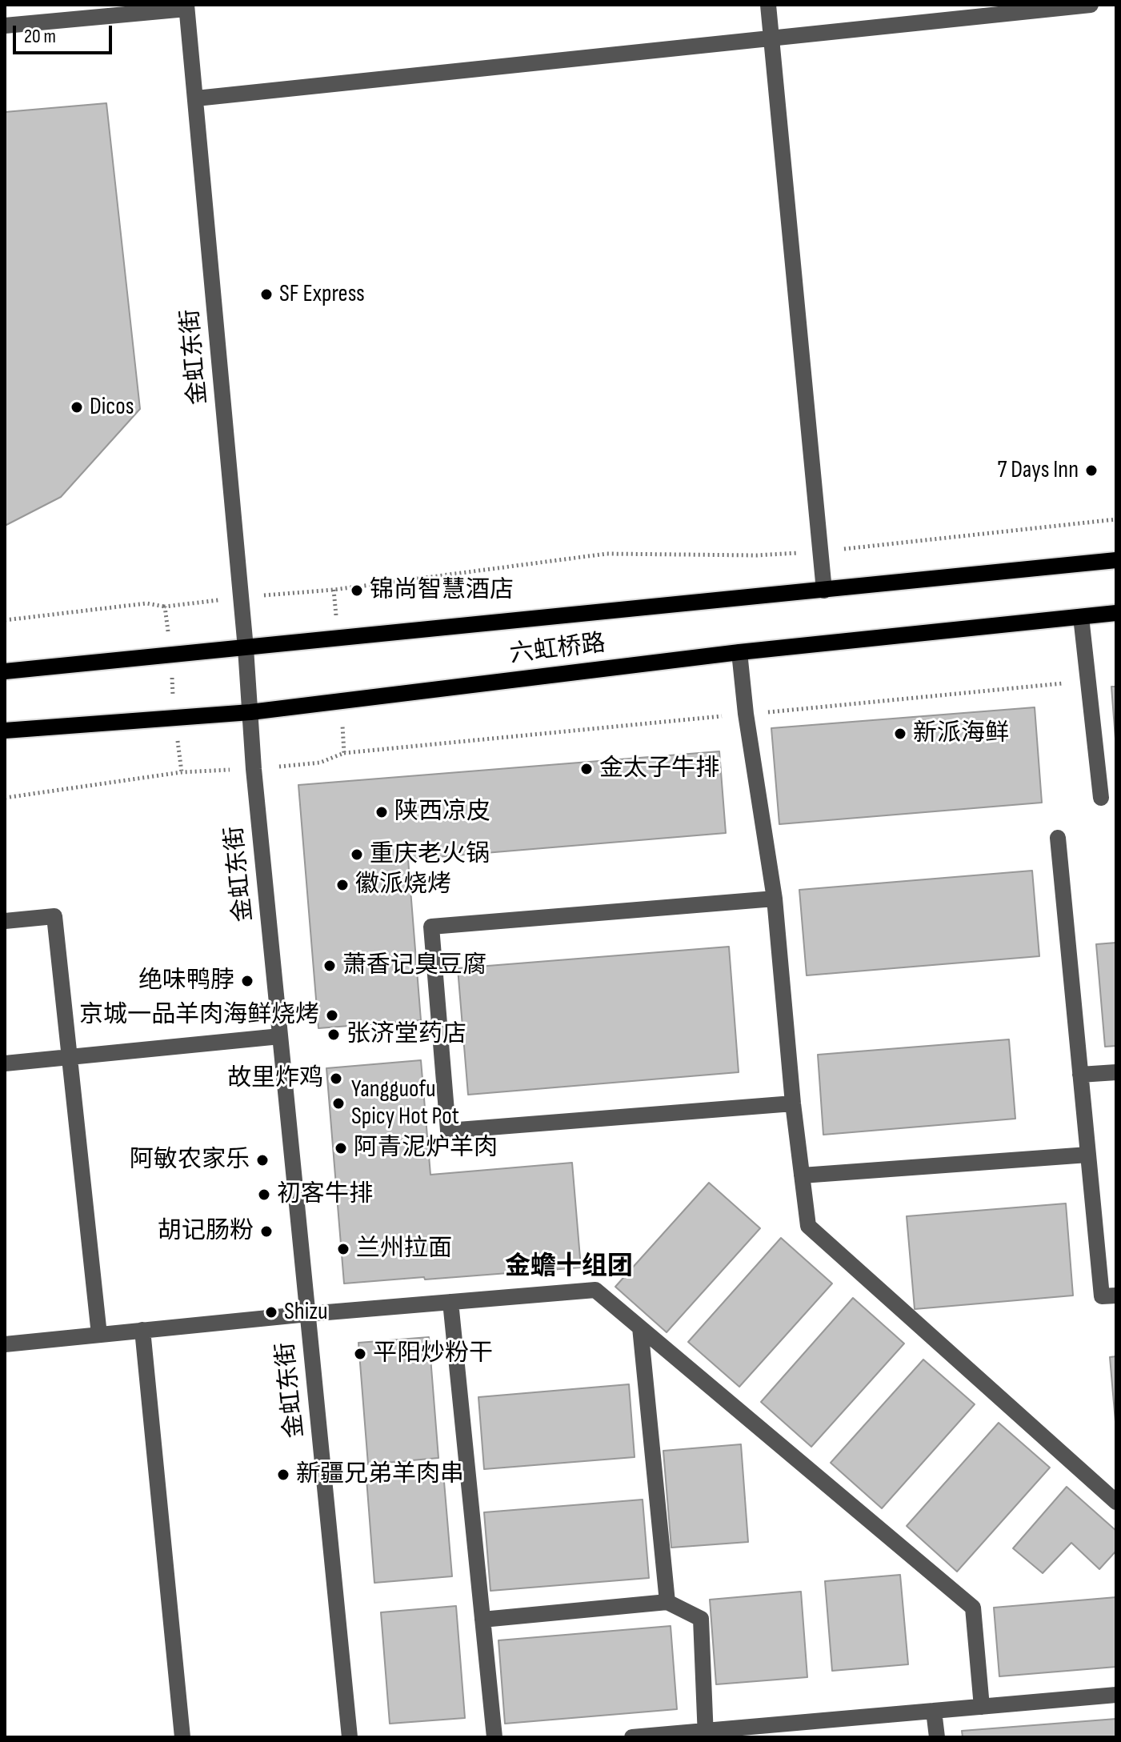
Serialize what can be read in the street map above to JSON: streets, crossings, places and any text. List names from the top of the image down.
{
  "streets": {
    "main road": ["六虹桥路"],
    "street": ["金虹东街"]
  },
  "crossings": [
    ["金虹东街", "六虹桥路"]
  ],
  "districts": ["金蟾十组团"],
  "places": [
    "SF Express",
    "Dicos",
    "7 Days Inn",
    "锦尚智慧酒店",
    "新派海鲜",
    "金太子牛排",
    "陕西凉皮",
    "重庆老火锅",
    "徽派烧烤",
    "萧香记臭豆腐",
    "绝味鸭脖",
    "京城一品羊肉海鲜烧烤",
    "张济堂药店",
    "故里炸鸡",
    "Yangguofu Spicy Hot Pot",
    "阿青泥炉羊肉",
    "阿敏农家乐",
    "初客牛排",
    "胡记肠粉",
    "兰州拉面",
    "Shizu",
    "平阳炒粉干",
    "新疆兄弟羊肉串"
  ],
  "scale_bar": "20 m"
}
